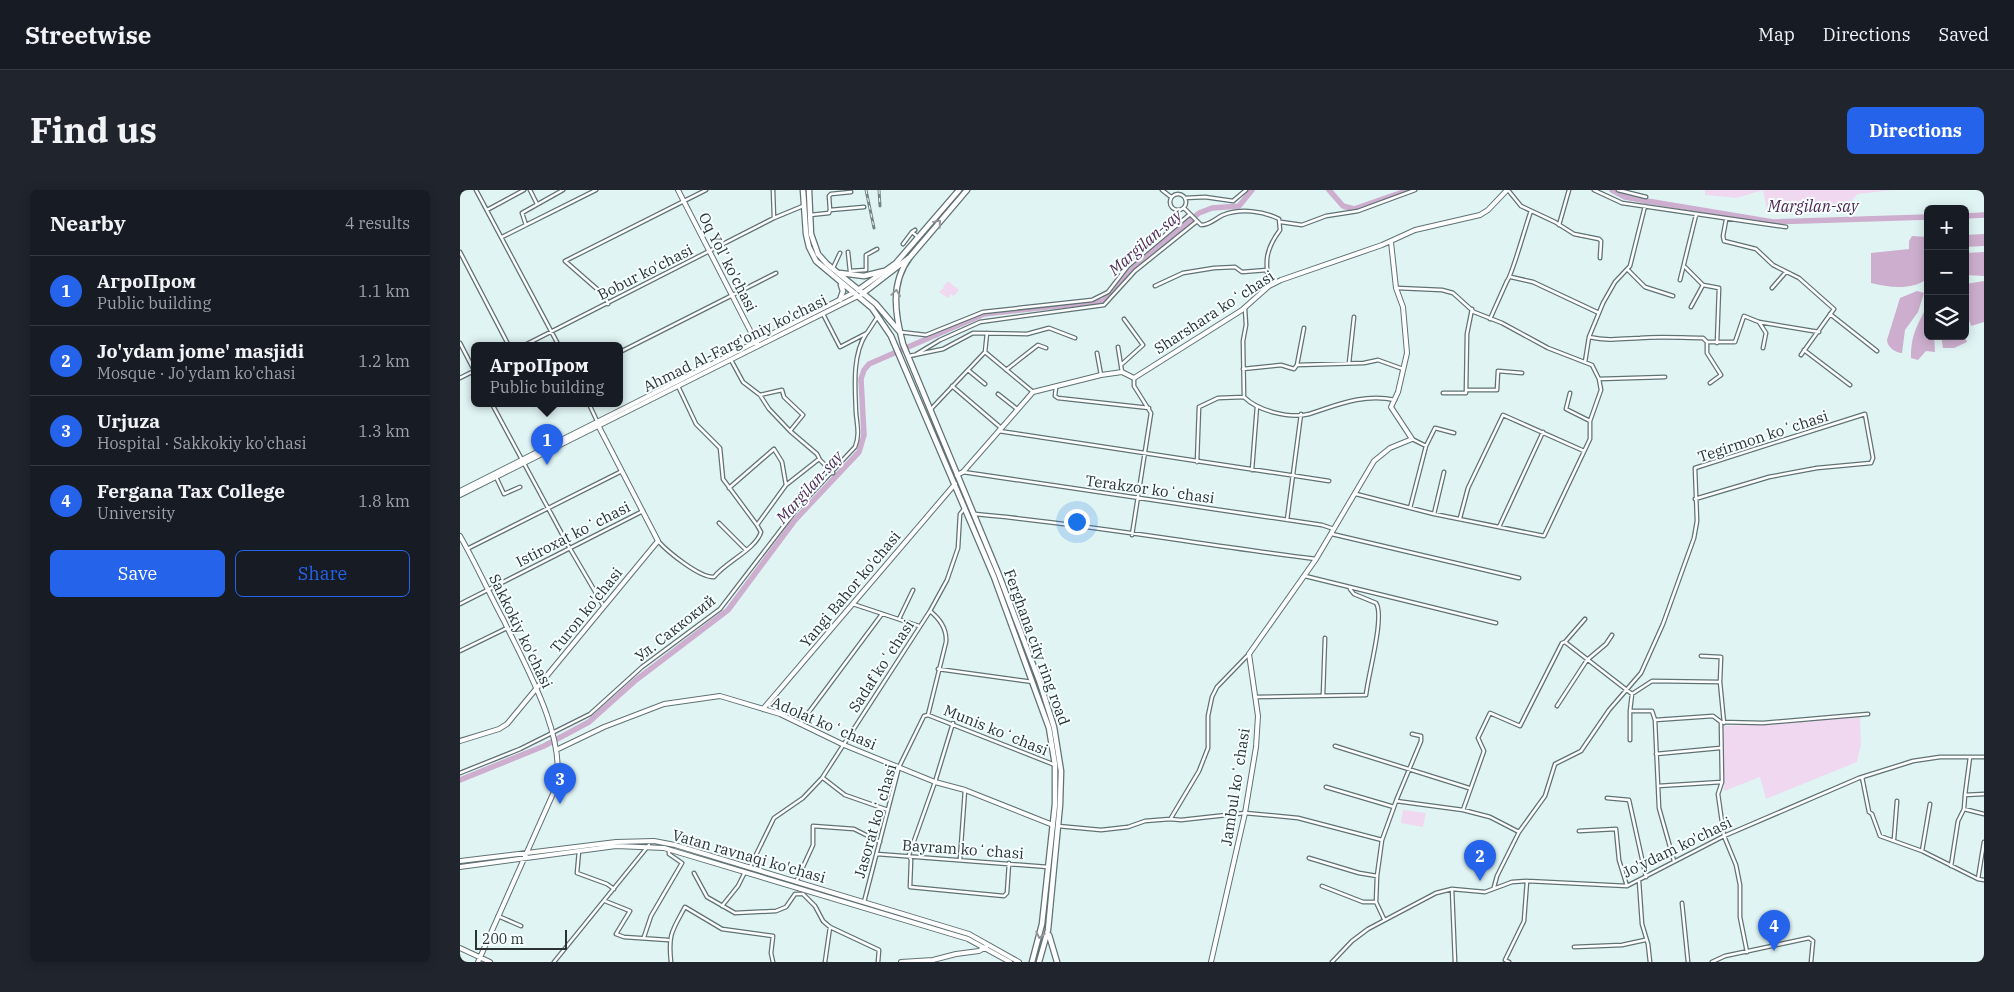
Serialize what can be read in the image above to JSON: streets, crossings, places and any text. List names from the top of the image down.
{
  "streets": {
    "highway": ["Ferghana city ring road"],
    "street": [
      "Oq Yol' ko'chasi",
      "Bobur ko'chasi",
      "Sharshara koʻchasi",
      "Ahmad Al-Farg'oniy ko'chasi",
      "Tegirmon koʻchasi",
      "Terakzor koʻchasi",
      "Istiroxat koʻchasi",
      "Yangi Bahor ko'chasi",
      "Turon ko'chasi",
      "Ул. Саккокий",
      "Sakkokiy ko'chasi",
      "Sadaf koʻchasi",
      "Adolat koʻchasi",
      "Munis koʻchasi",
      "Jambul koʻchasi",
      "Jasorat koʻchasi",
      "Jo'ydam ko'chasi",
      "Bayram koʻchasi",
      "Vatan ravnaqi ko'chasi"
    ]
  },
  "crossings": [
    ["Oq Yol' ko'chasi", "Bobur ko'chasi"],
    ["Oq Yol' ko'chasi", "Ahmad Al-Farg'oniy ko'chasi"],
    ["Istiroxat koʻchasi", "Sakkokiy ko'chasi"],
    ["Yangi Bahor ko'chasi", "Ferghana city ring road"],
    ["Yangi Bahor ko'chasi", "Adolat koʻchasi"],
    ["Turon ko'chasi", "Sakkokiy ko'chasi"],
    ["Ул. Саккокий", "Sakkokiy ko'chasi"],
    ["Ул. Саккокий", "Ferghana city ring road"],
    ["Sakkokiy ko'chasi", "Adolat koʻchasi"],
    ["Sakkokiy ko'chasi", "Vatan ravnaqi ko'chasi"],
    ["Ferghana city ring road", "Sadaf koʻchasi"],
    ["Ferghana city ring road", "Adolat koʻchasi"],
    ["Ferghana city ring road", "Munis koʻchasi"],
    ["Ferghana city ring road", "Bayram koʻchasi"],
    ["Sadaf koʻchasi", "Adolat koʻchasi"],
    ["Sadaf koʻchasi", "Jasorat koʻchasi"],
    ["Sadaf koʻchasi", "Vatan ravnaqi ko'chasi"],
    ["Adolat koʻchasi", "Jasorat koʻchasi"],
    ["Munis koʻchasi", "Jasorat koʻchasi"],
    ["Jasorat koʻchasi", "Bayram koʻchasi"],
    ["Jasorat koʻchasi", "Vatan ravnaqi ko'chasi"]
  ],
  "water": ["Margilan-say"],
  "scale_bar": "200 m",
  "page": {
    "header": "Streetwise",
    "nav": ["Map", "Directions", "Saved"],
    "title": "Find us",
    "buttons": [
      "Directions",
      ["Save", "Share"]
    ],
    "heading": ["Nearby", "4 results"],
    "map_buttons": ["+", "−"],
    "list": [
      {
        "mark": "1",
        "name": "АгроПром",
        "note": "Public building",
        "value": "1.1 km"
      },
      {
        "mark": "2",
        "name": "Jo'ydam jome' masjidi",
        "note": "Mosque · Jo'ydam ko'chasi",
        "value": "1.2 km"
      },
      {
        "mark": "3",
        "name": "Urjuza",
        "note": "Hospital · Sakkokiy ko'chasi",
        "value": "1.3 km"
      },
      {
        "mark": "4",
        "name": "Fergana Tax College",
        "note": "University",
        "value": "1.8 km"
      }
    ],
    "popup": ["АгроПром", "Public building"],
    "pins": [
      "1",
      "3",
      "2",
      "4"
    ],
    "scale": "200 m"
  }
}
